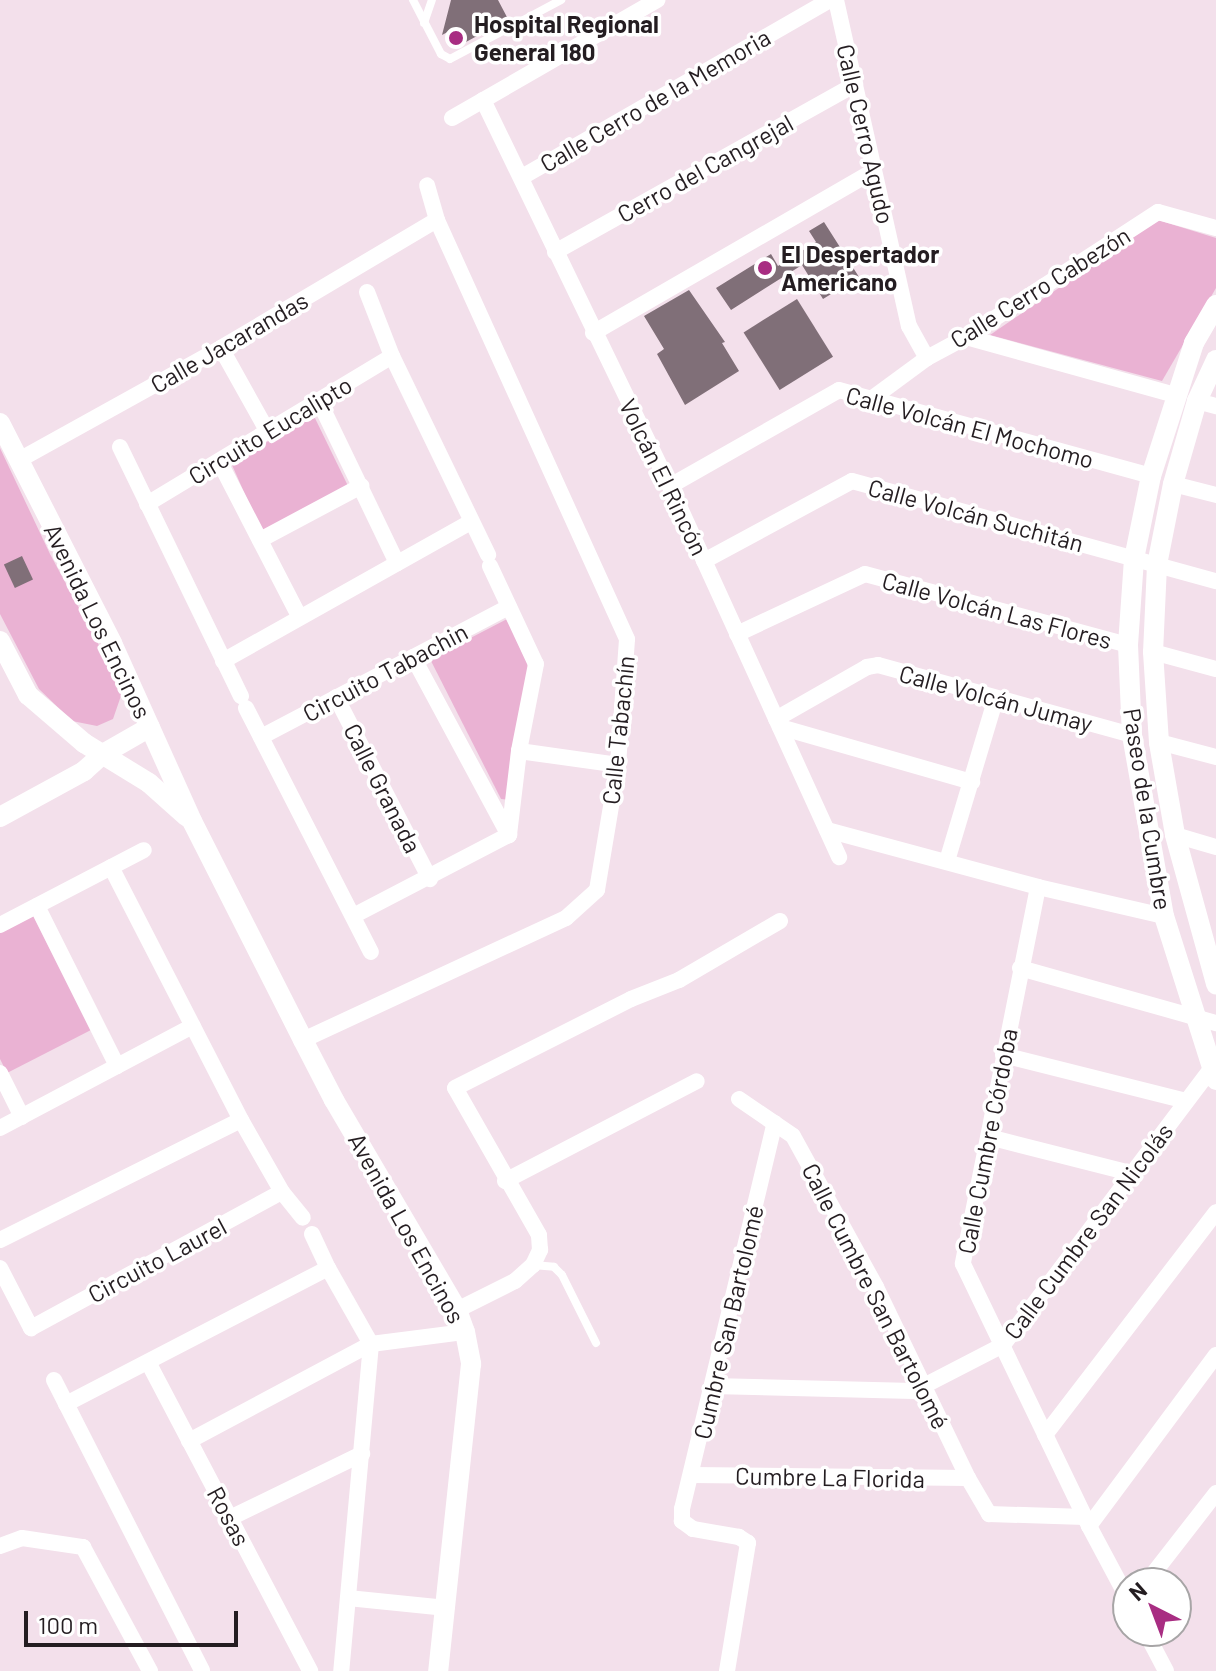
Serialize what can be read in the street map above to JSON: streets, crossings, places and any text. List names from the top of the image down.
{
  "streets": {
    "street": [
      "Calle Cerro de la Memoria",
      "Calle Cerro Agudo",
      "Cerro del Cangrejal",
      "Calle Cerro Cabezón",
      "Calle Jacarandas",
      "Calle Volcán El Mochomo",
      "Circuito Eucalipto",
      "Volcán El Rincón",
      "Calle Volcán Suchitán",
      "Calle Volcán Las Flores",
      "Avenida Los Encinos",
      "Circuito Tabachin",
      "Calle Volcán Jumay",
      "Calle Tabachín",
      "Calle Granada",
      "Paseo de la Cumbre",
      "Calle Cumbre Córdoba",
      "Calle Cumbre San Nicolás",
      "Circuito Laurel",
      "Calle Cumbre San Bartolomé",
      "Cumbre San Bartolomé",
      "Cumbre La Florida",
      "Rosas"
    ]
  },
  "crossings": [
    ["Calle Cerro de la Memoria", "Calle Cerro Agudo"],
    ["Calle Cerro de la Memoria", "Volcán El Rincón"],
    ["Calle Cerro Agudo", "Cerro del Cangrejal"],
    ["Calle Cerro Agudo", "Calle Cerro Cabezón"],
    ["Cerro del Cangrejal", "Volcán El Rincón"],
    ["Calle Cerro Cabezón", "Calle Volcán El Mochomo"],
    ["Calle Jacarandas", "Avenida Los Encinos"],
    ["Calle Jacarandas", "Calle Tabachín"],
    ["Calle Volcán El Mochomo", "Volcán El Rincón"],
    ["Calle Volcán El Mochomo", "Paseo de la Cumbre"],
    ["Volcán El Rincón", "Calle Volcán Suchitán"],
    ["Volcán El Rincón", "Calle Volcán Las Flores"],
    ["Volcán El Rincón", "Calle Volcán Jumay"],
    ["Calle Volcán Suchitán", "Paseo de la Cumbre"],
    ["Calle Volcán Las Flores", "Paseo de la Cumbre"],
    ["Avenida Los Encinos", "Calle Tabachín"],
    ["Circuito Tabachin", "Calle Granada"],
    ["Calle Volcán Jumay", "Paseo de la Cumbre"],
    ["Paseo de la Cumbre", "Calle Cumbre San Nicolás"],
    ["Calle Cumbre Córdoba", "Calle Cumbre San Nicolás"],
    ["Calle Cumbre Córdoba", "Calle Cumbre San Bartolomé"],
    ["Calle Cumbre San Nicolás", "Calle Cumbre San Bartolomé"],
    ["Calle Cumbre San Nicolás", "Cumbre San Bartolomé"],
    ["Calle Cumbre San Bartolomé", "Cumbre San Bartolomé"],
    ["Calle Cumbre San Bartolomé", "Cumbre La Florida"],
    ["Cumbre San Bartolomé", "Cumbre La Florida"]
  ],
  "places": ["Hospital Regional General 180", "El Despertador Americano"],
  "scale_bar": "100 m",
  "north": "top left"
}
